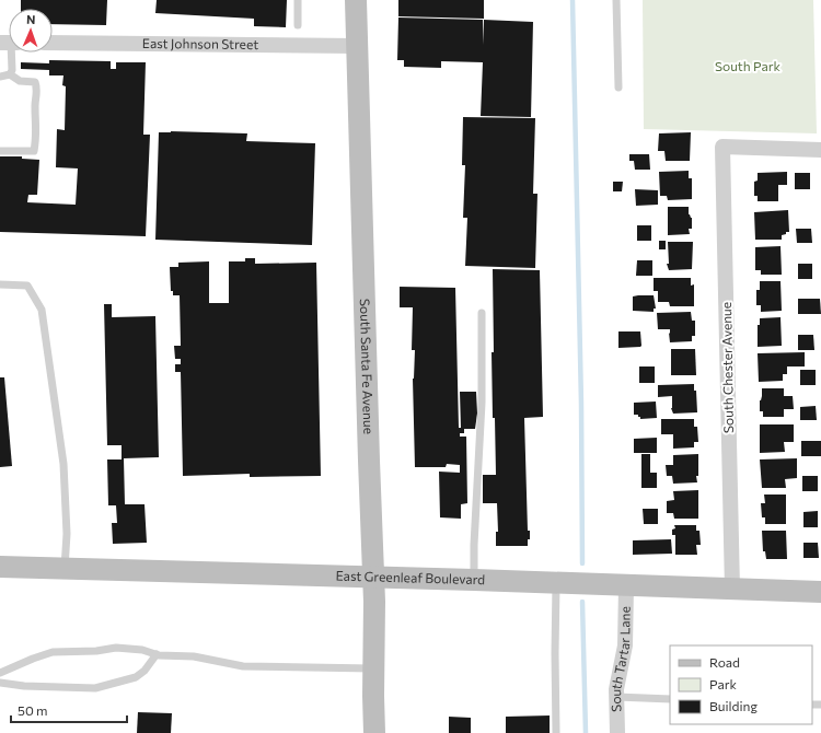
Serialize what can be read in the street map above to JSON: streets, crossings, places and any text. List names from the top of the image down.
{
  "streets": {
    "street": [
      "East Johnson Street",
      "South Santa Fe Avenue",
      "South Chester Avenue",
      "East Greenleaf Boulevard",
      "South Tartar Lane"
    ]
  },
  "crossings": [
    ["East Johnson Street", "South Santa Fe Avenue"],
    ["South Santa Fe Avenue", "East Greenleaf Boulevard"],
    ["South Chester Avenue", "East Greenleaf Boulevard"],
    ["East Greenleaf Boulevard", "South Tartar Lane"]
  ],
  "parks": ["South Park"],
  "legend": ["Road", "Park", "Building"],
  "scale_bar": "50 m",
  "north": "top"
}
